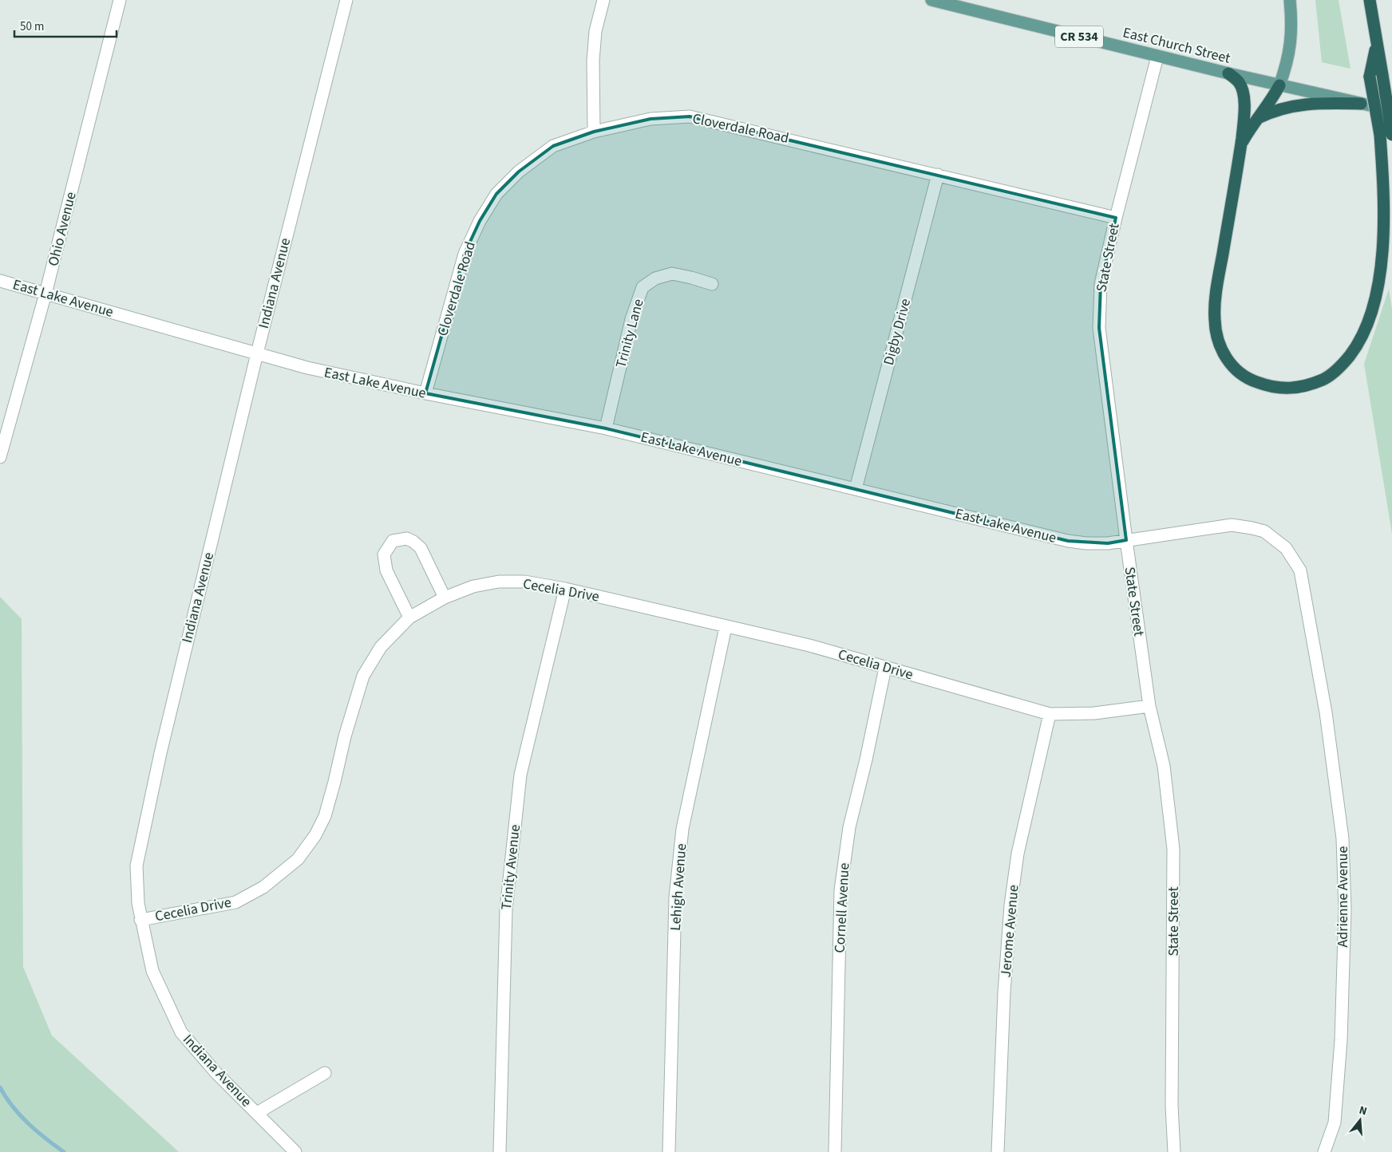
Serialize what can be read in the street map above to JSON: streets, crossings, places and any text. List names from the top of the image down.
{
  "streets": {
    "main road": ["CR 534", "East Church Street"],
    "street": [
      "Cloverdale Road",
      "Ohio Avenue",
      "State Street",
      "Indiana Avenue",
      "East Lake Avenue",
      "Digby Drive",
      "Trinity Lane",
      "Cecelia Drive",
      "Trinity Avenue",
      "Lehigh Avenue",
      "Adrienne Avenue",
      "Cornell Avenue",
      "Jerome Avenue"
    ]
  },
  "crossings": [
    ["East Church Street", "State Street"],
    ["Cloverdale Road", "State Street"],
    ["Cloverdale Road", "East Lake Avenue"],
    ["Cloverdale Road", "Digby Drive"],
    ["Ohio Avenue", "East Lake Avenue"],
    ["State Street", "East Lake Avenue"],
    ["State Street", "Cecelia Drive"],
    ["Indiana Avenue", "East Lake Avenue"],
    ["Indiana Avenue", "Cecelia Drive"],
    ["East Lake Avenue", "Digby Drive"],
    ["East Lake Avenue", "Trinity Lane"],
    ["East Lake Avenue", "Adrienne Avenue"],
    ["Cecelia Drive", "Trinity Avenue"],
    ["Cecelia Drive", "Lehigh Avenue"],
    ["Cecelia Drive", "Cornell Avenue"],
    ["Cecelia Drive", "Jerome Avenue"]
  ],
  "scale_bar": "50 m",
  "north": "top"
}
